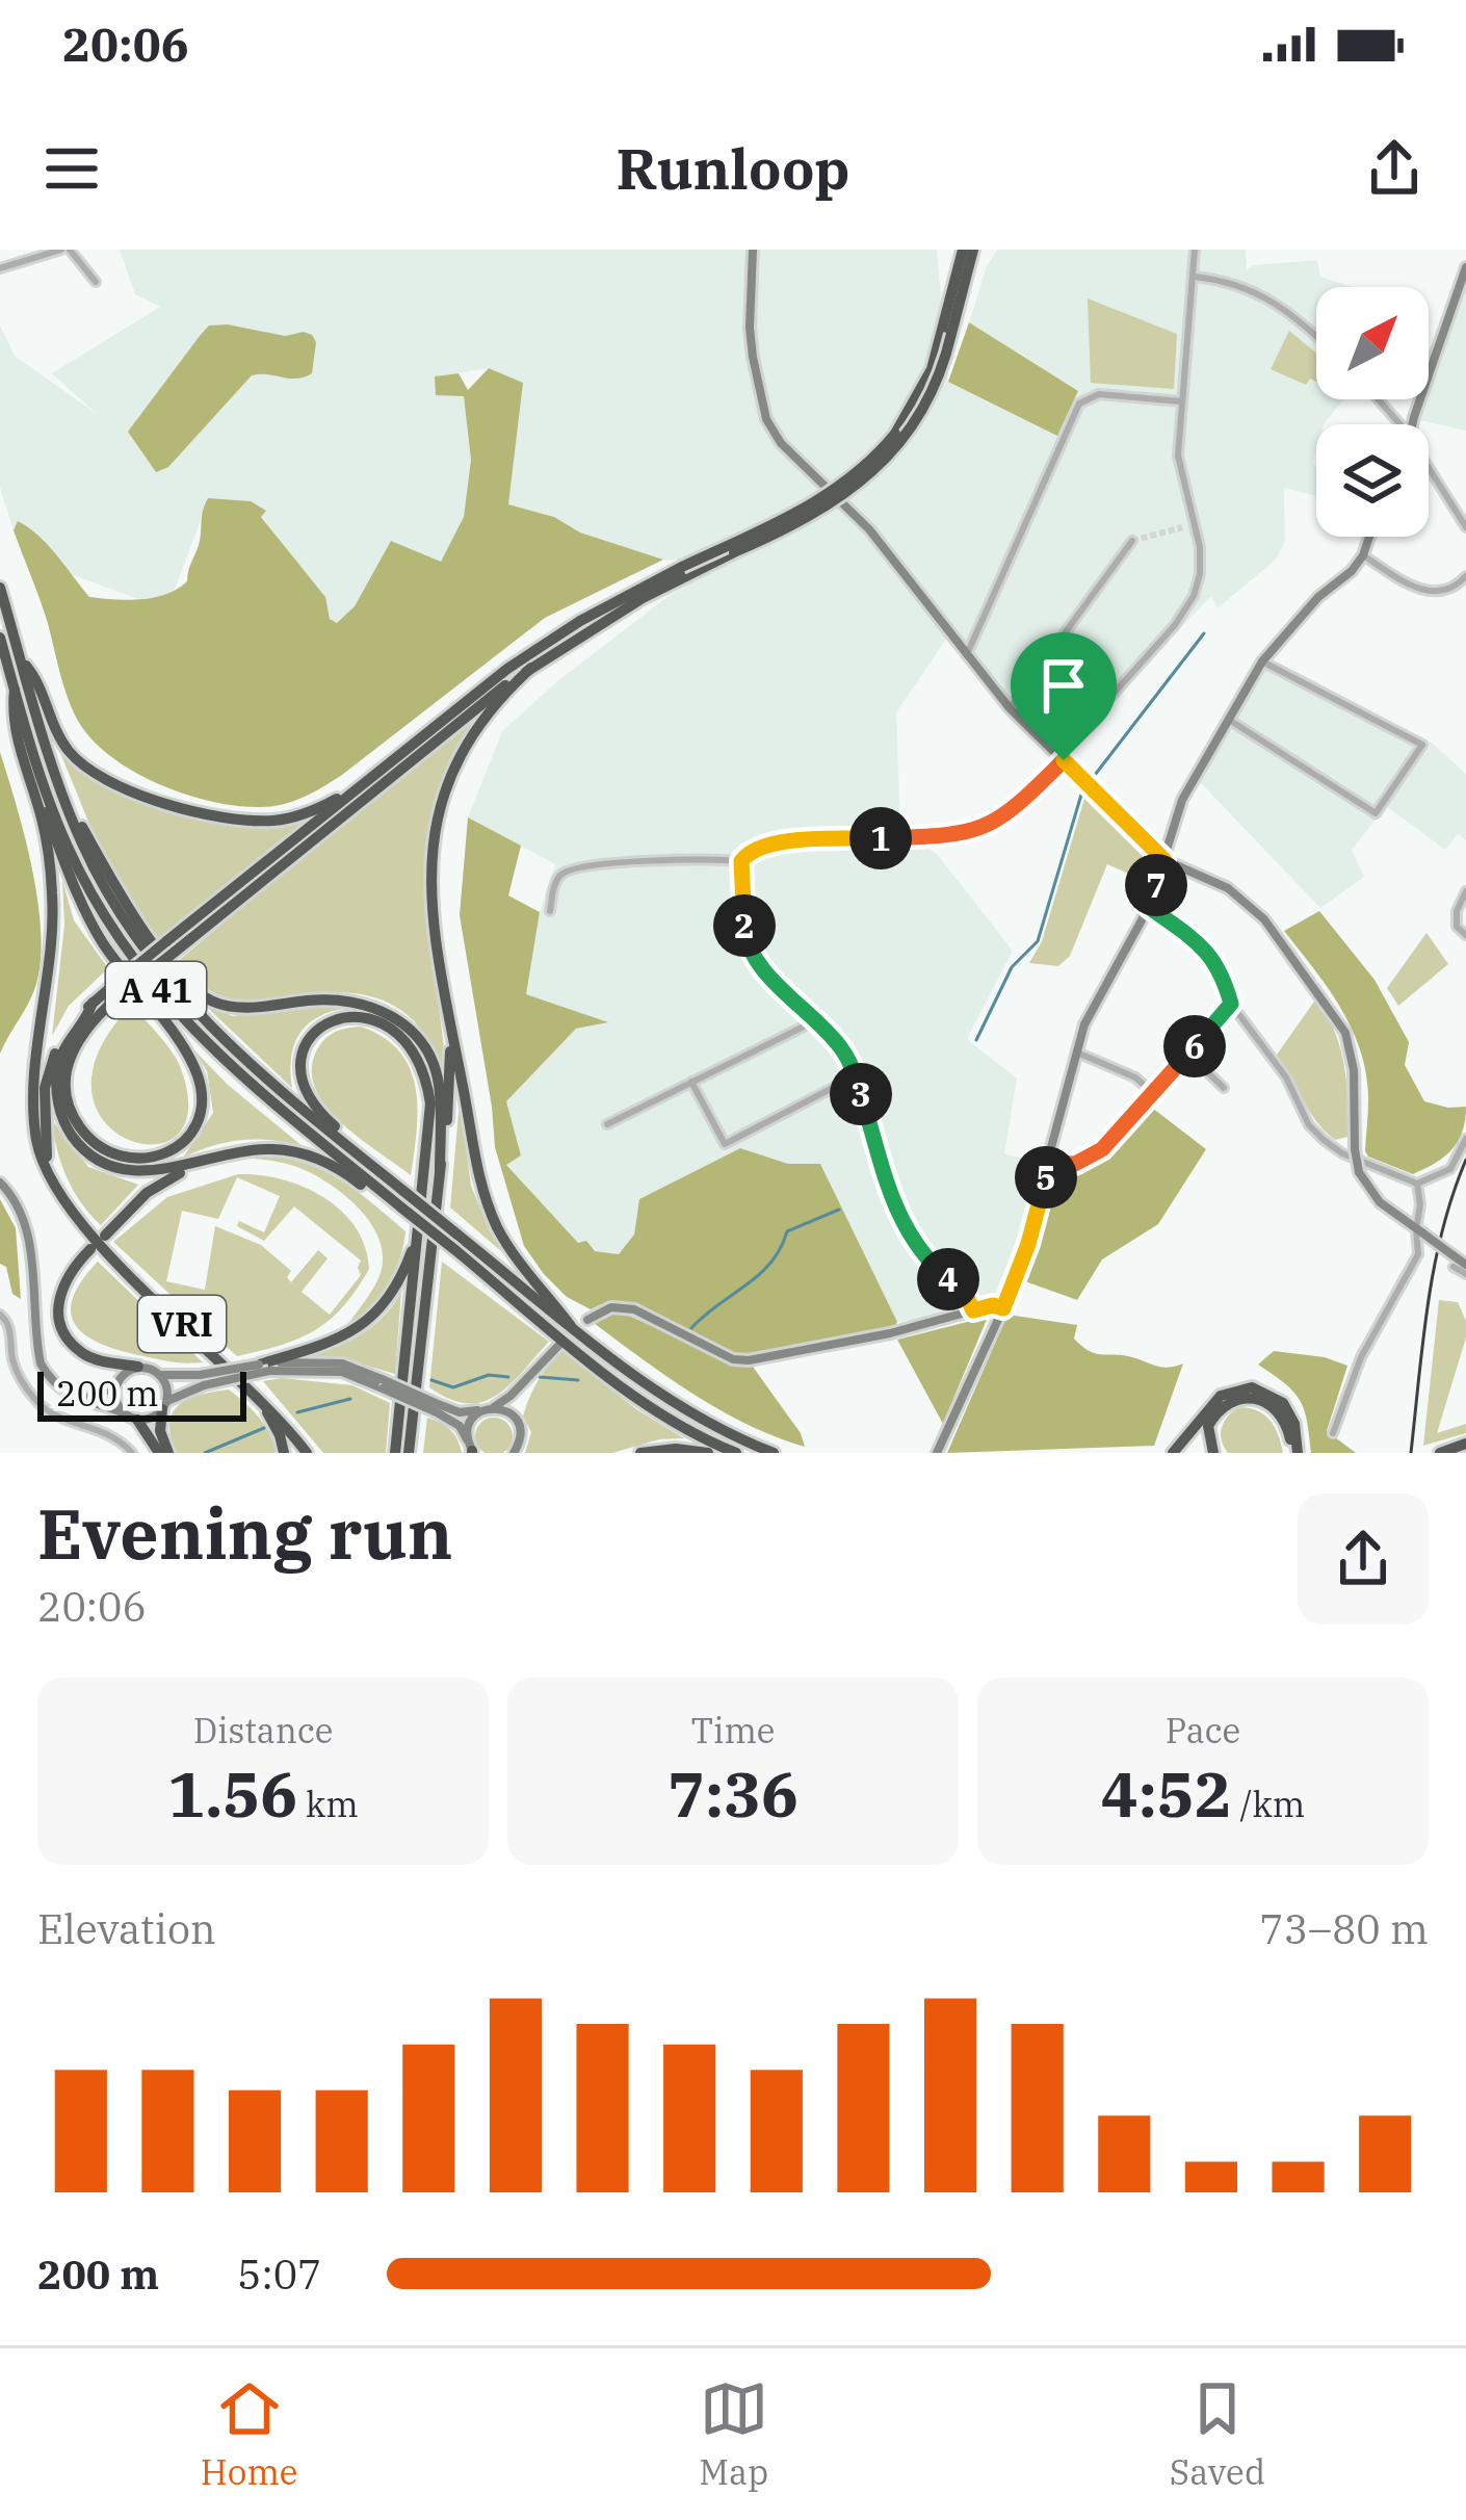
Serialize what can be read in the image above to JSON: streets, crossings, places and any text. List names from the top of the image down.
{
  "streets": {
    "highway": ["A 41", "VRI"]
  },
  "scale_bar": "200 m",
  "north": "top right",
  "page": {
    "status": "20:06",
    "header": "Runloop",
    "pins": [
      "1",
      "7",
      "2",
      "6",
      "3",
      "5",
      "4"
    ],
    "scale": "200 m",
    "heading": ["Evening run", "20:06"],
    "stats": [
      ["Distance", "1.56 km"],
      ["Time", "7:36"],
      ["Pace", "4:52 /km"]
    ],
    "chart": ["Elevation", "73–80 m"],
    "list": [
      {
        "name": "200 m",
        "note": "5:07"
      }
    ],
    "tabs": ["Home", "Map", "Saved"]
  }
}
